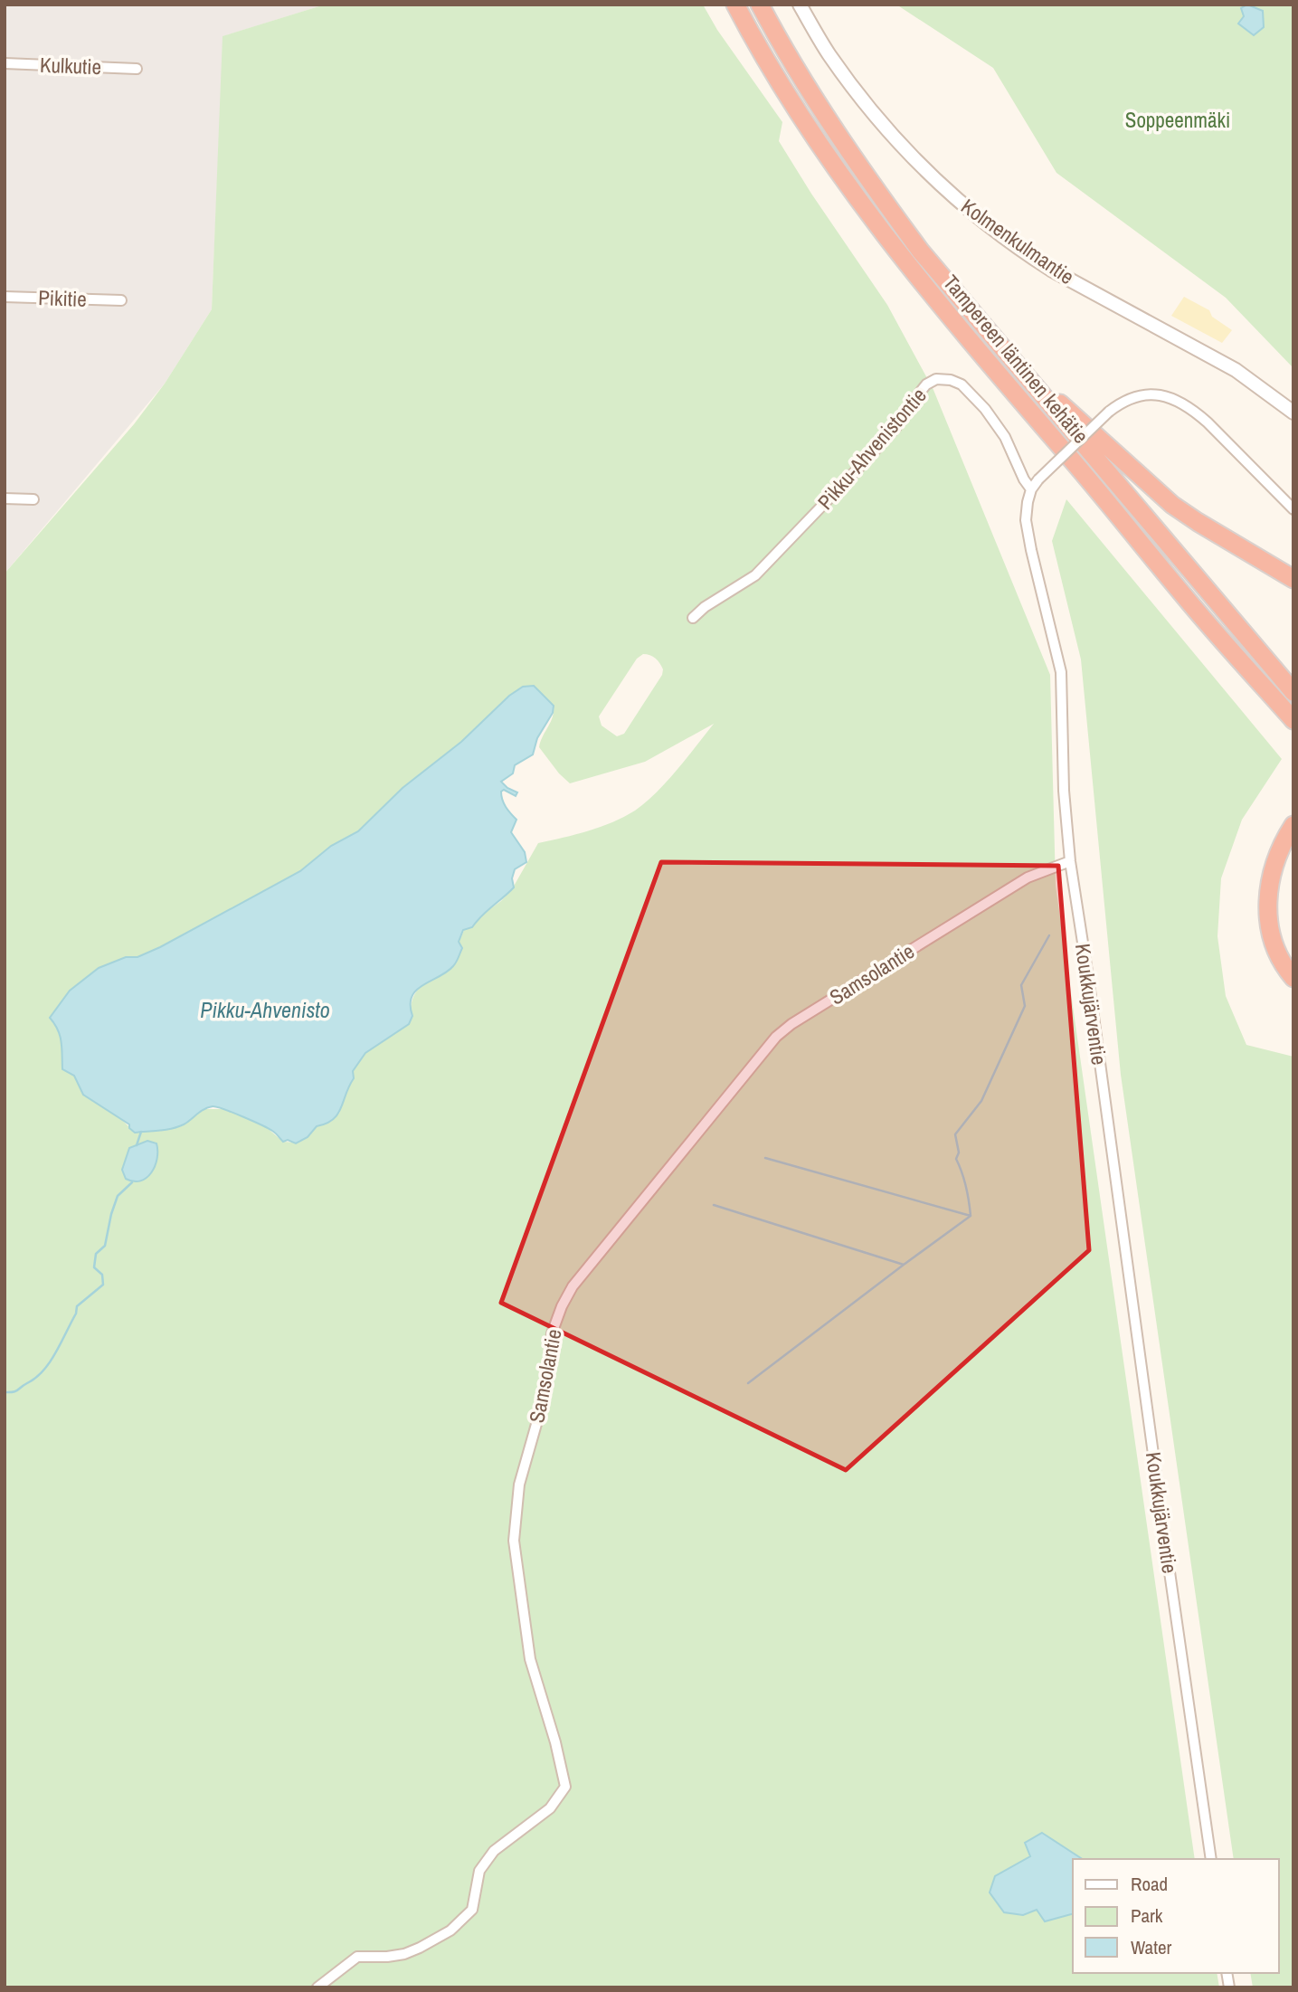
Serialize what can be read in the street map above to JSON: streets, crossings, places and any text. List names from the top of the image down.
{
  "streets": {
    "highway": ["Tampereen läntinen kehätie"],
    "street": [
      "Kulkutie",
      "Kolmenkulmantie",
      "Pikitie",
      "Pikku-Ahvenistontie",
      "Samsolantie",
      "Koukkujärventie"
    ]
  },
  "crossings": [
    ["Pikku-Ahvenistontie", "Koukkujärventie"],
    ["Samsolantie", "Koukkujärventie"]
  ],
  "water": ["Pikku-Ahvenisto"],
  "parks": ["Soppeenmäki"],
  "legend": ["Road", "Park", "Water"]
}
